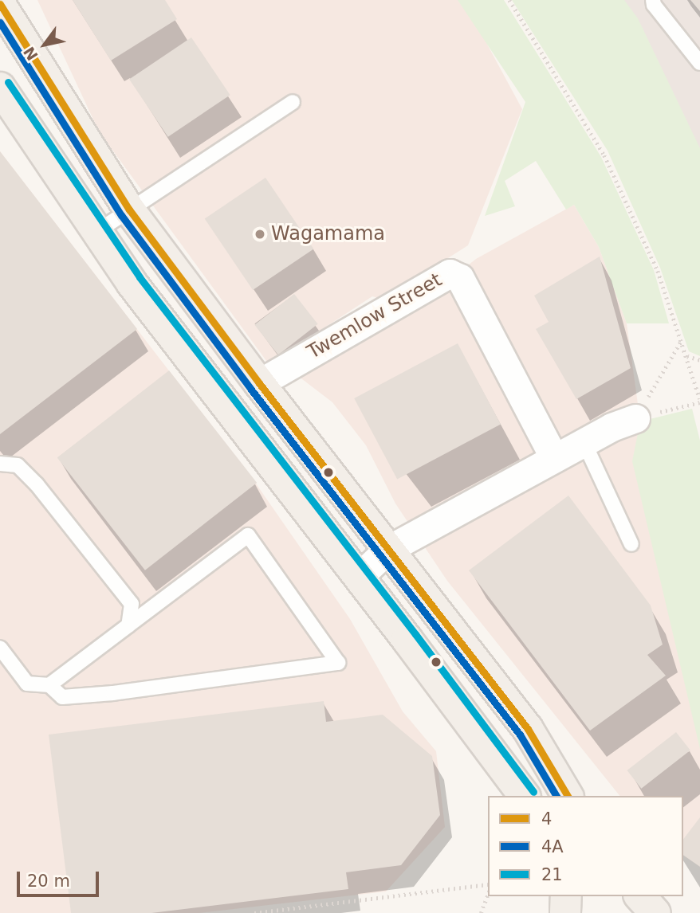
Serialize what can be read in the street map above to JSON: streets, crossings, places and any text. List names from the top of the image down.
{
  "streets": {
    "street": ["Twemlow Street"]
  },
  "places": ["Wagamama"],
  "lines": ["transit line 4", "transit line 4A", "transit line 21"],
  "legend": ["4", "4A", "21"],
  "scale_bar": "20 m",
  "north": "bottom left"
}
